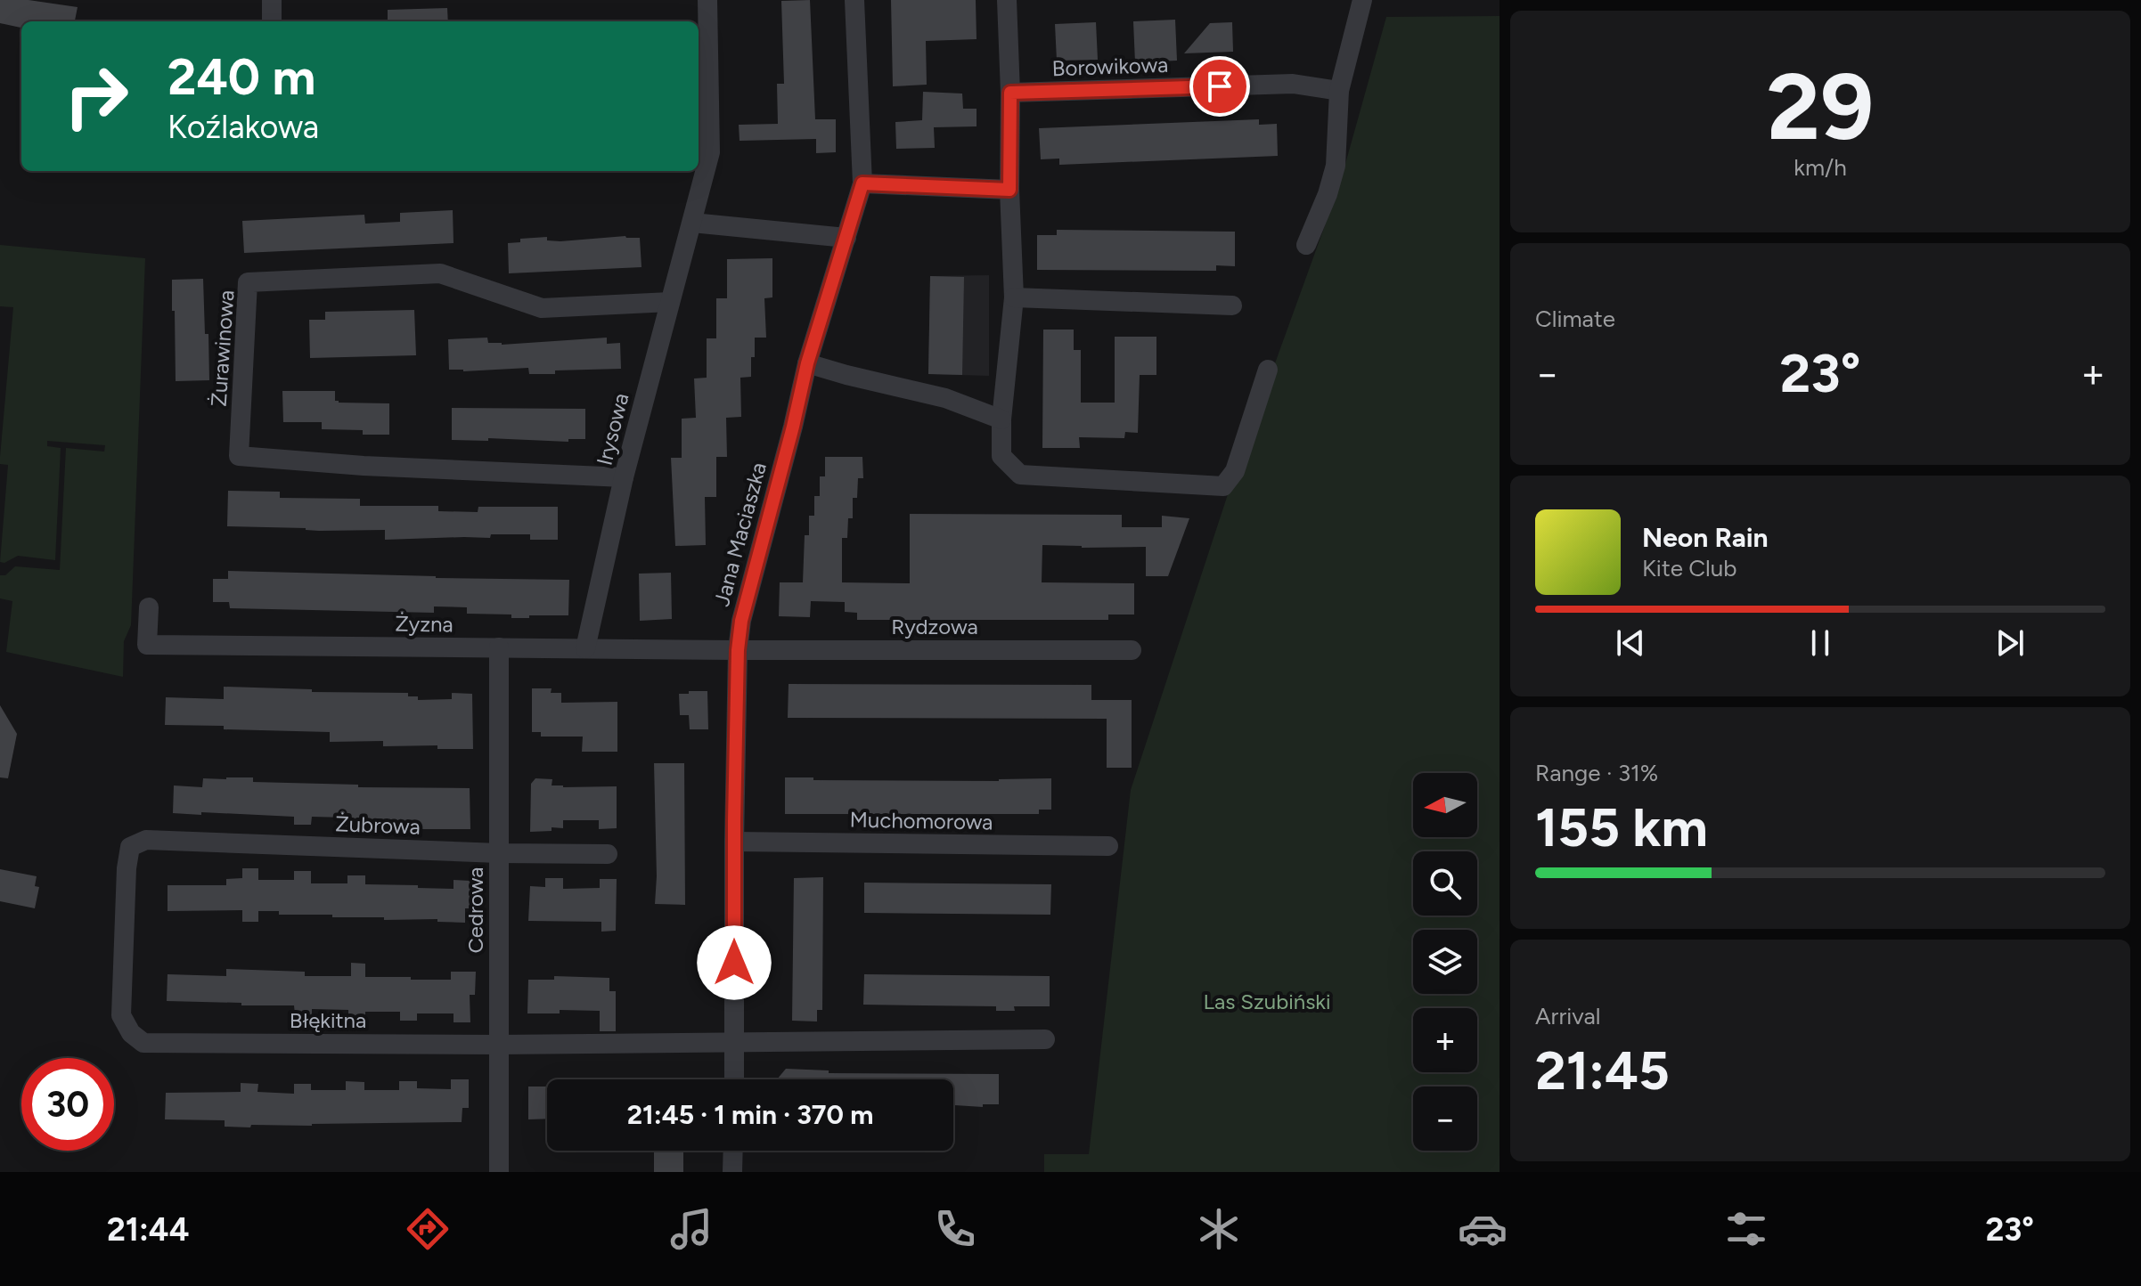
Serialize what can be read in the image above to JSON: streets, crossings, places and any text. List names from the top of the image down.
{
  "streets": {
    "street": [
      "Borowikowa",
      "Żurawinowa",
      "Irysowa",
      "Jana Maciaszka",
      "Żyzna",
      "Rydzowa",
      "Muchomorowa",
      "Żubrowa",
      "Cedrowa",
      "Błękitna"
    ]
  },
  "crossings": [
    ["Żurawinowa", "Irysowa"],
    ["Irysowa", "Żyzna"],
    ["Jana Maciaszka", "Żyzna"],
    ["Jana Maciaszka", "Rydzowa"],
    ["Jana Maciaszka", "Muchomorowa"],
    ["Jana Maciaszka", "Błękitna"],
    ["Żyzna", "Rydzowa"],
    ["Żyzna", "Cedrowa"],
    ["Żubrowa", "Cedrowa"],
    ["Żubrowa", "Błękitna"],
    ["Cedrowa", "Błękitna"]
  ],
  "parks": ["Las Szubiński"],
  "north": "left",
  "page": {
    "tile": [
      ["29", "km/h"],
      "Climate",
      ["Range · 31%", "155 km"],
      ["Arrival", "21:45"]
    ],
    "turn": ["240 m", "Koźlakowa"],
    "heat": ["−", "23°", "+"],
    "song": ["Neon Rain", "Kite Club"],
    "map_buttons": ["+", "−"],
    "limit": "30",
    "trip": "21:45 · 1 min · 370 m",
    "tabs": ["21:44", "23°"]
  }
}
